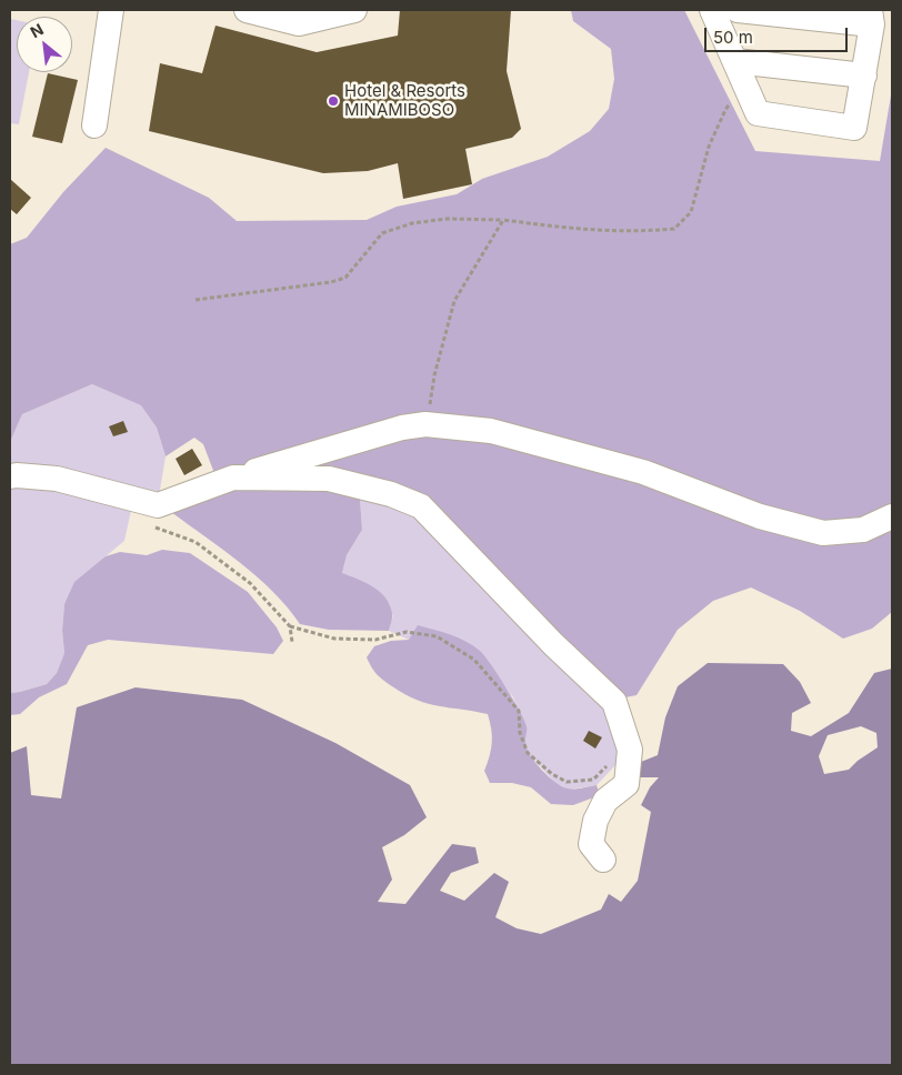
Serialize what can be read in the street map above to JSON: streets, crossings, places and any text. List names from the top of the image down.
{
  "places": ["Hotel & Resorts MINAMIBOSO"],
  "scale_bar": "50 m",
  "north": "top left"
}
